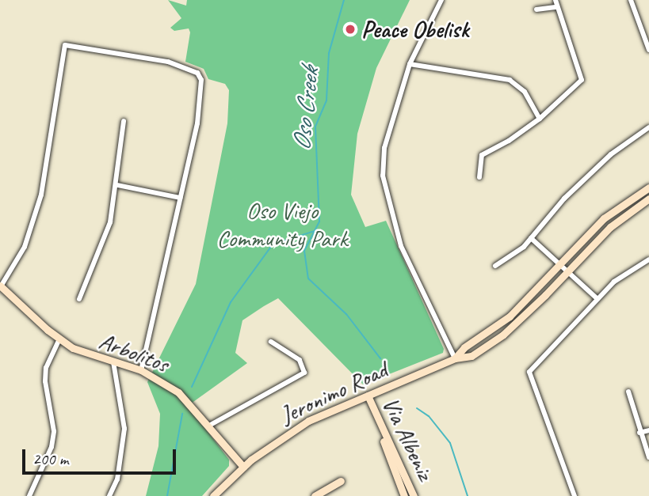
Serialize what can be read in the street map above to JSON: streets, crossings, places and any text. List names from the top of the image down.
{
  "streets": {
    "main road": ["Arbolitos", "Jeronimo Road", "Via Albeniz"]
  },
  "crossings": [
    ["Arbolitos", "Jeronimo Road"],
    ["Jeronimo Road", "Via Albeniz"]
  ],
  "water": ["Oso Creek"],
  "parks": ["Oso Viejo Community Park"],
  "places": ["Peace Obelisk"],
  "scale_bar": "200 m"
}
